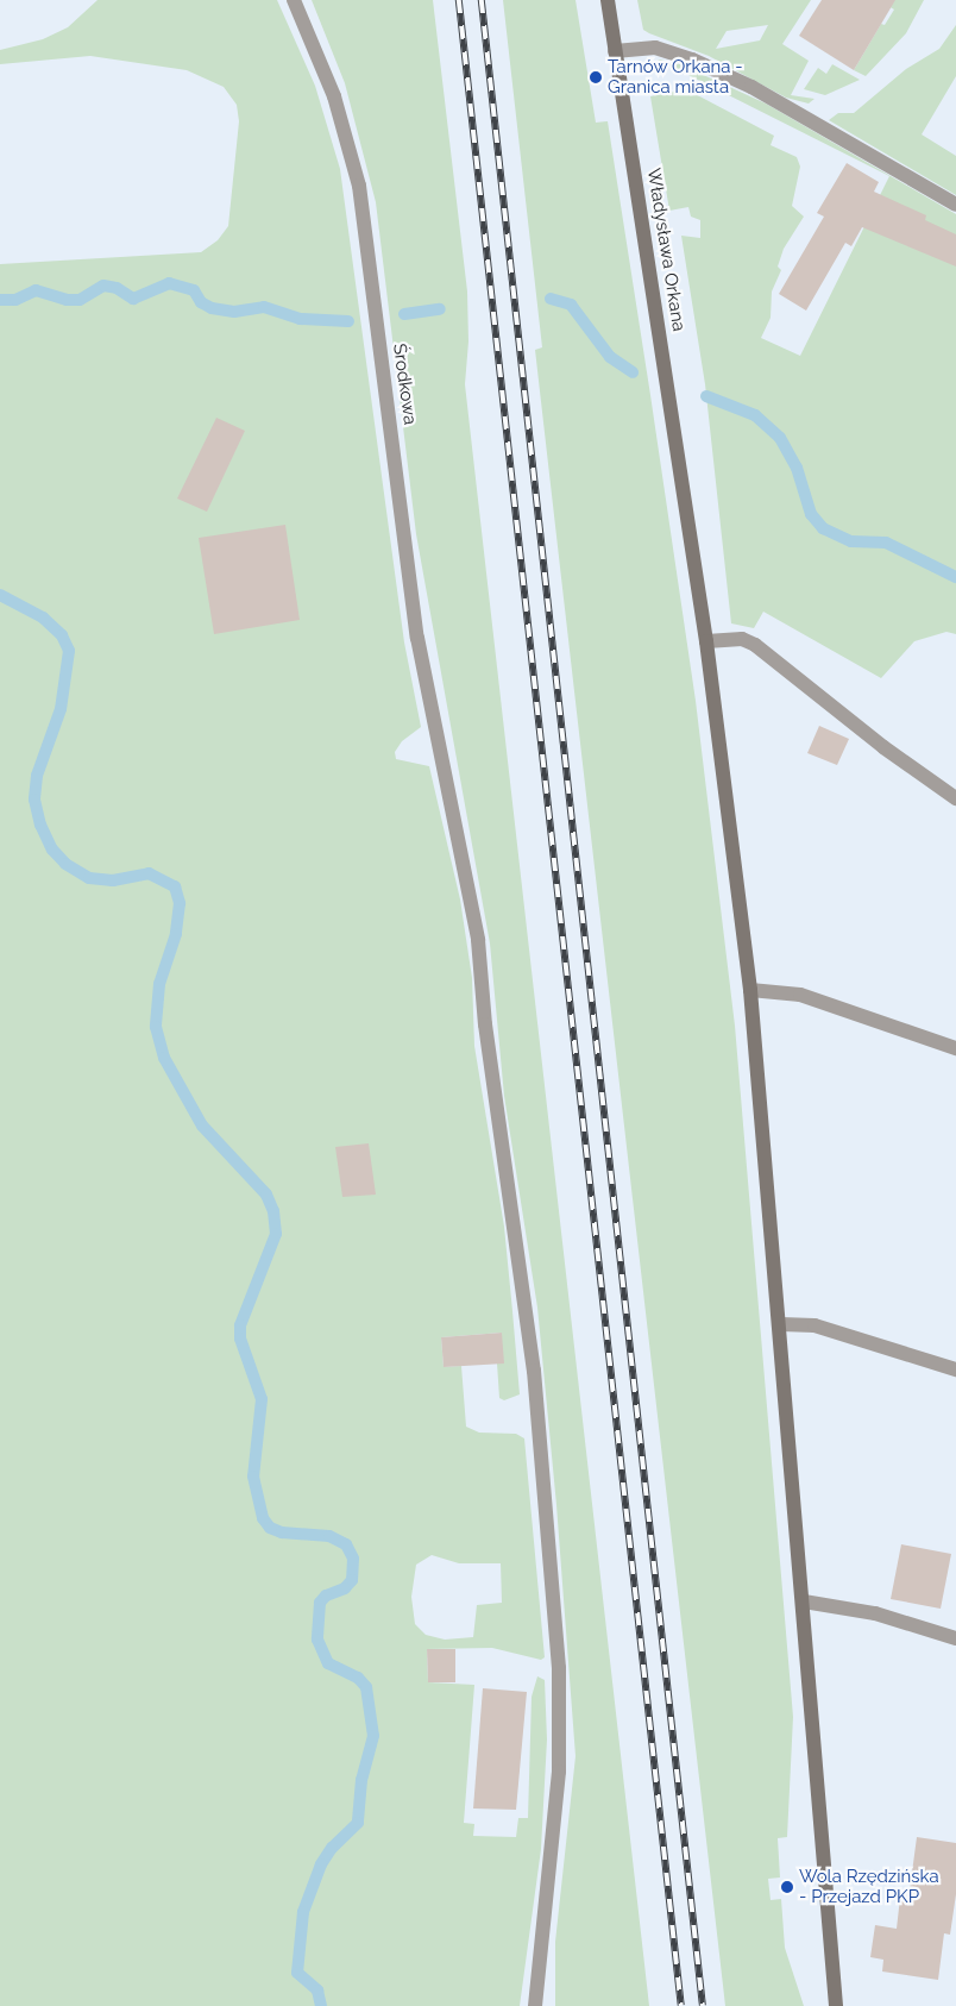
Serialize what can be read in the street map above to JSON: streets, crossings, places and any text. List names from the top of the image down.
{
  "streets": {
    "street": ["Władysława Orkana", "Środkowa"]
  },
  "places": ["Tarnów Orkana - Granica miasta", "Wola Rzędzińska - Przejazd PKP"]
}
